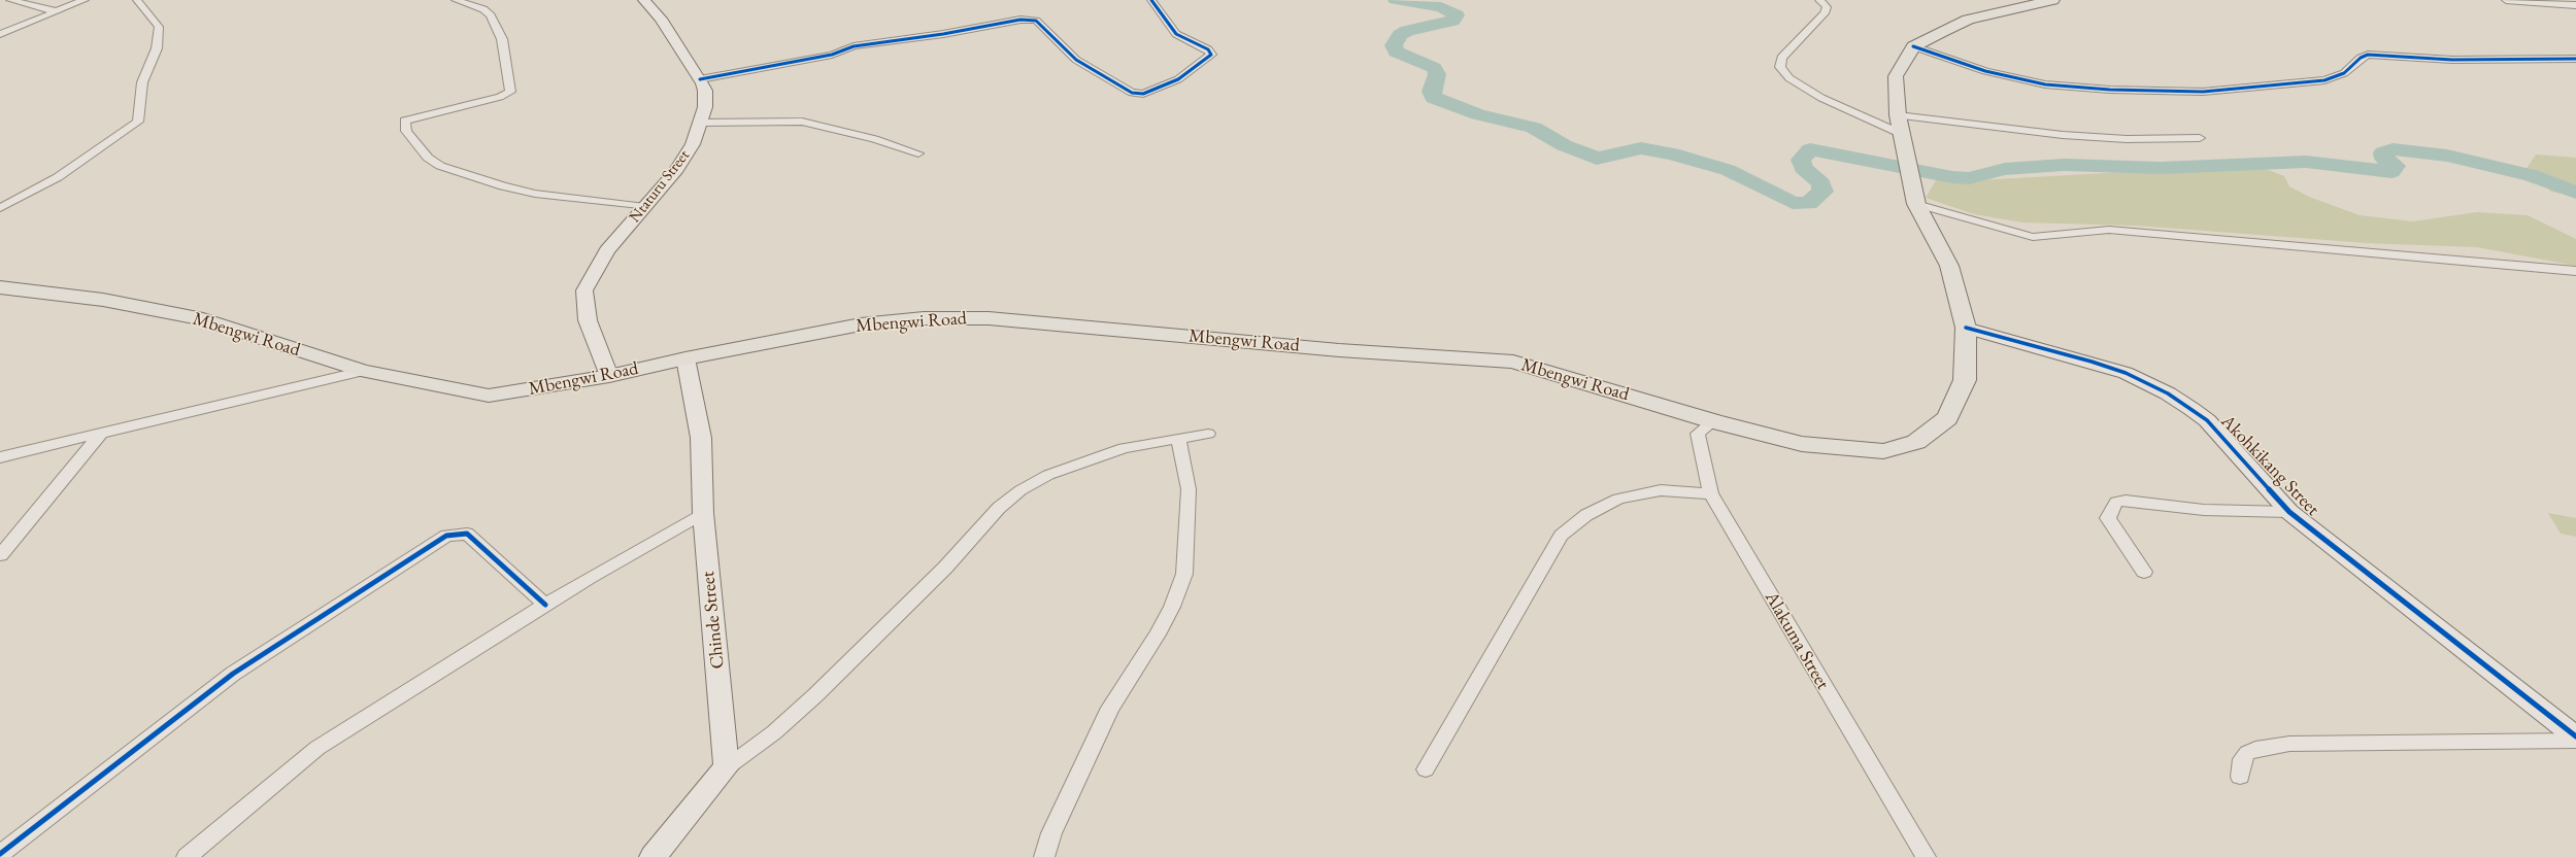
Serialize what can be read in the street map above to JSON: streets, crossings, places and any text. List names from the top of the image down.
{
  "streets": {
    "main road": ["Mbengwi Road"],
    "street": [
      "Ntaturu Street",
      "Akohkikang Street",
      "Chinde Street",
      "Alakuma Street"
    ]
  },
  "crossings": [
    ["Ntaturu Street", "Mbengwi Road"],
    ["Mbengwi Road", "Akohkikang Street"],
    ["Mbengwi Road", "Chinde Street"],
    ["Mbengwi Road", "Alakuma Street"]
  ]
}
